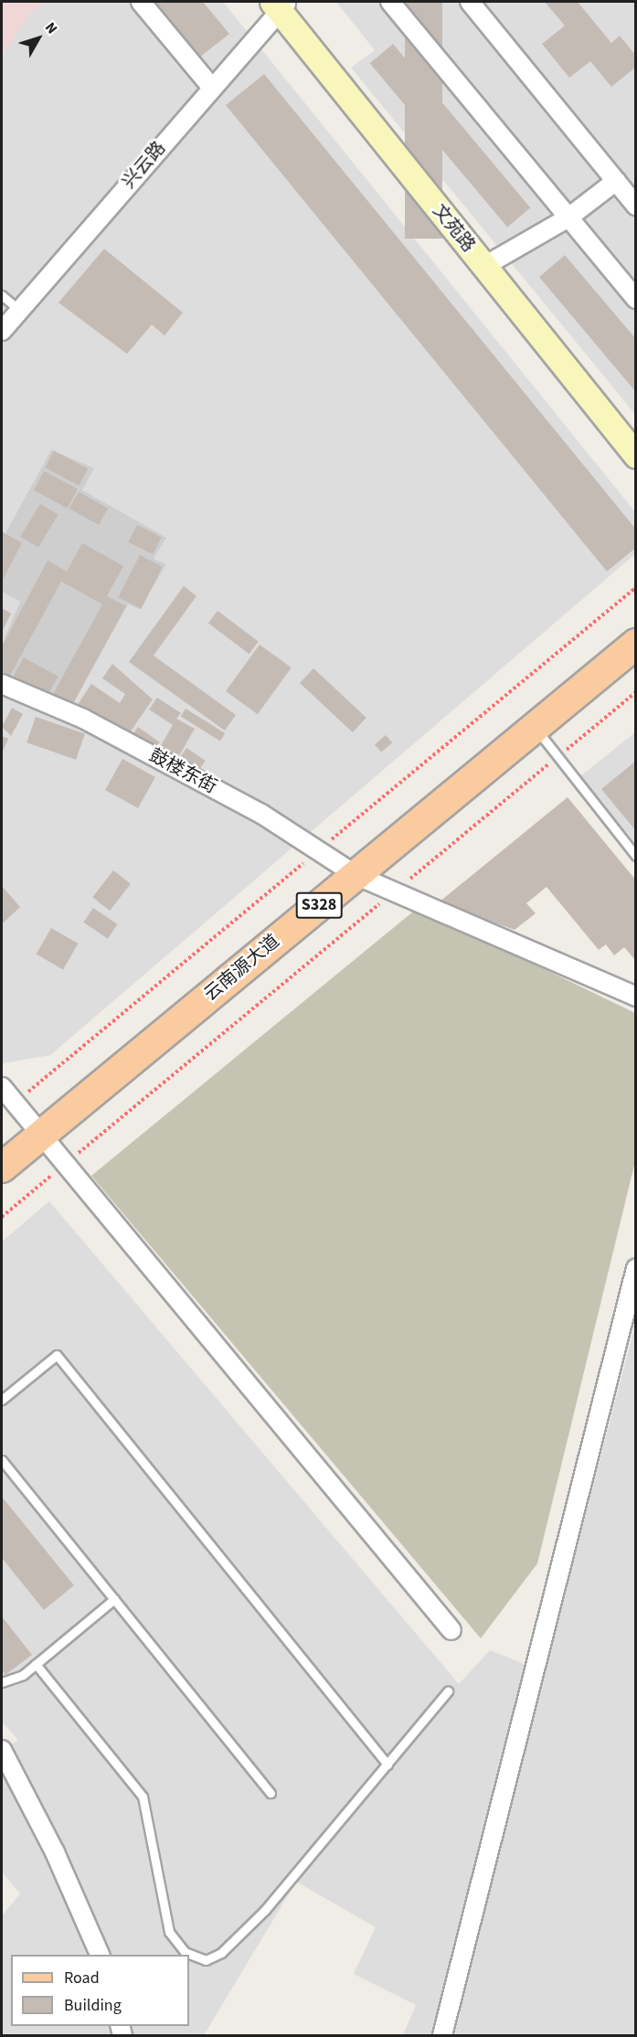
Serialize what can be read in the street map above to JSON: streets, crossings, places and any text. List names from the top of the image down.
{
  "streets": {
    "main road": ["文苑路", "S328", "云南源大道"],
    "street": ["兴云路", "鼓楼东街"]
  },
  "crossings": [
    ["兴云路", "文苑路"],
    ["鼓楼东街", "云南源大道"]
  ],
  "legend": ["Road", "Building"],
  "north": "top right"
}
